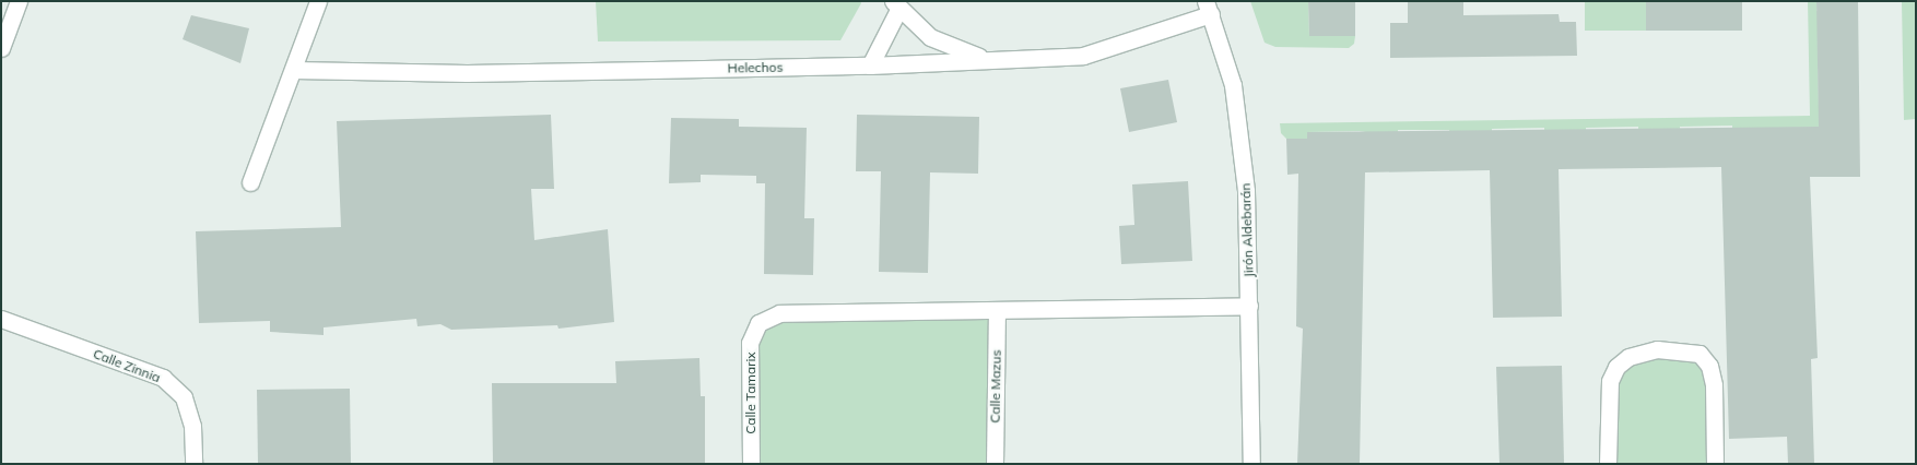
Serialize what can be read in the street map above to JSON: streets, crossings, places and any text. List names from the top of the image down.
{
  "streets": {
    "street": [
      "Helechos",
      "Jirón Aldebarán",
      "Calle Zinnia",
      "Calle Mazus",
      "Calle Tamarix"
    ]
  },
  "crossings": [
    ["Helechos", "Jirón Aldebarán"],
    ["Calle Mazus", "Calle Tamarix"]
  ]
}
